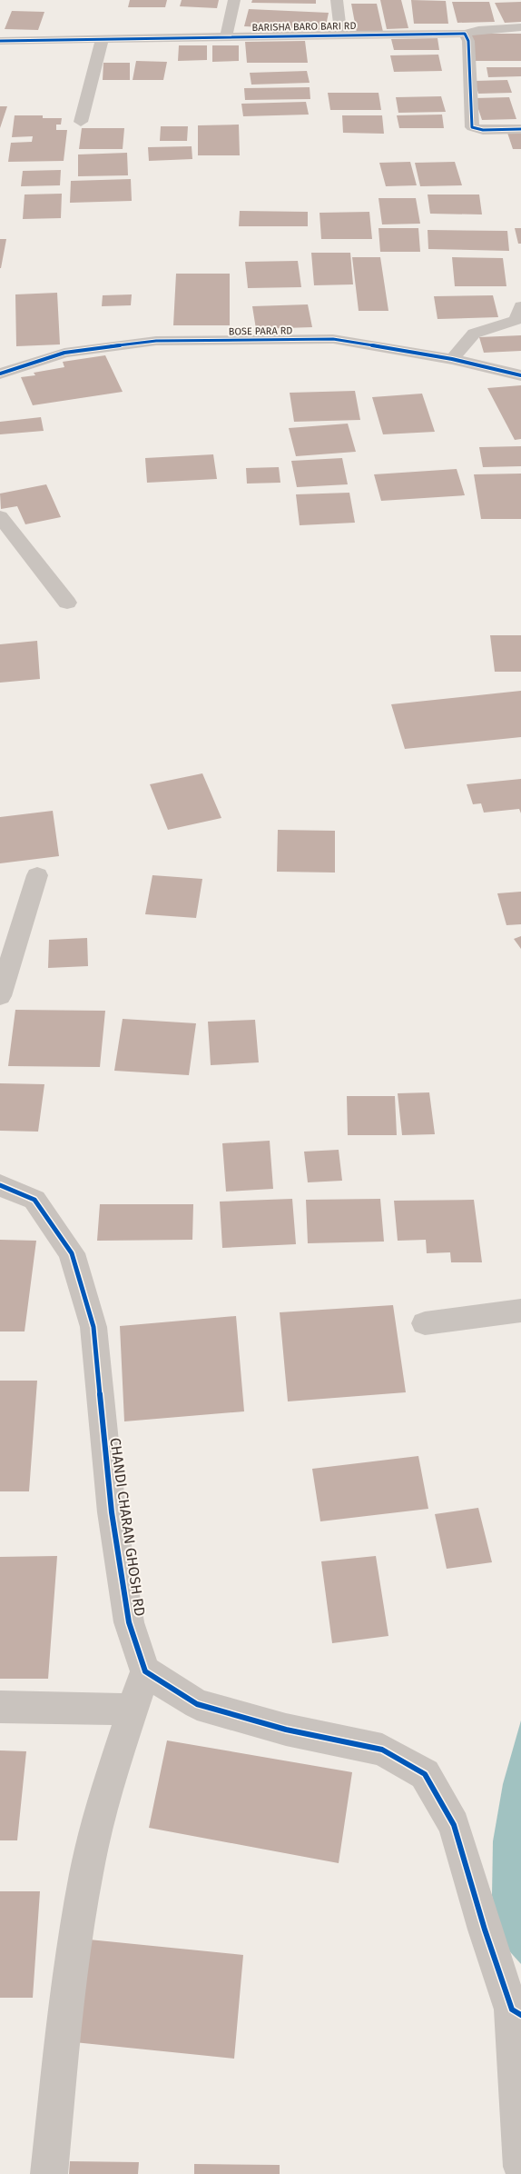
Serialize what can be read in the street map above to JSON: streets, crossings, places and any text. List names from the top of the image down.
{
  "streets": {
    "street": ["BARISHA BARO BARI RD", "BOSE PARA RD", "CHANDI CHARAN GHOSH RD"]
  }
}
